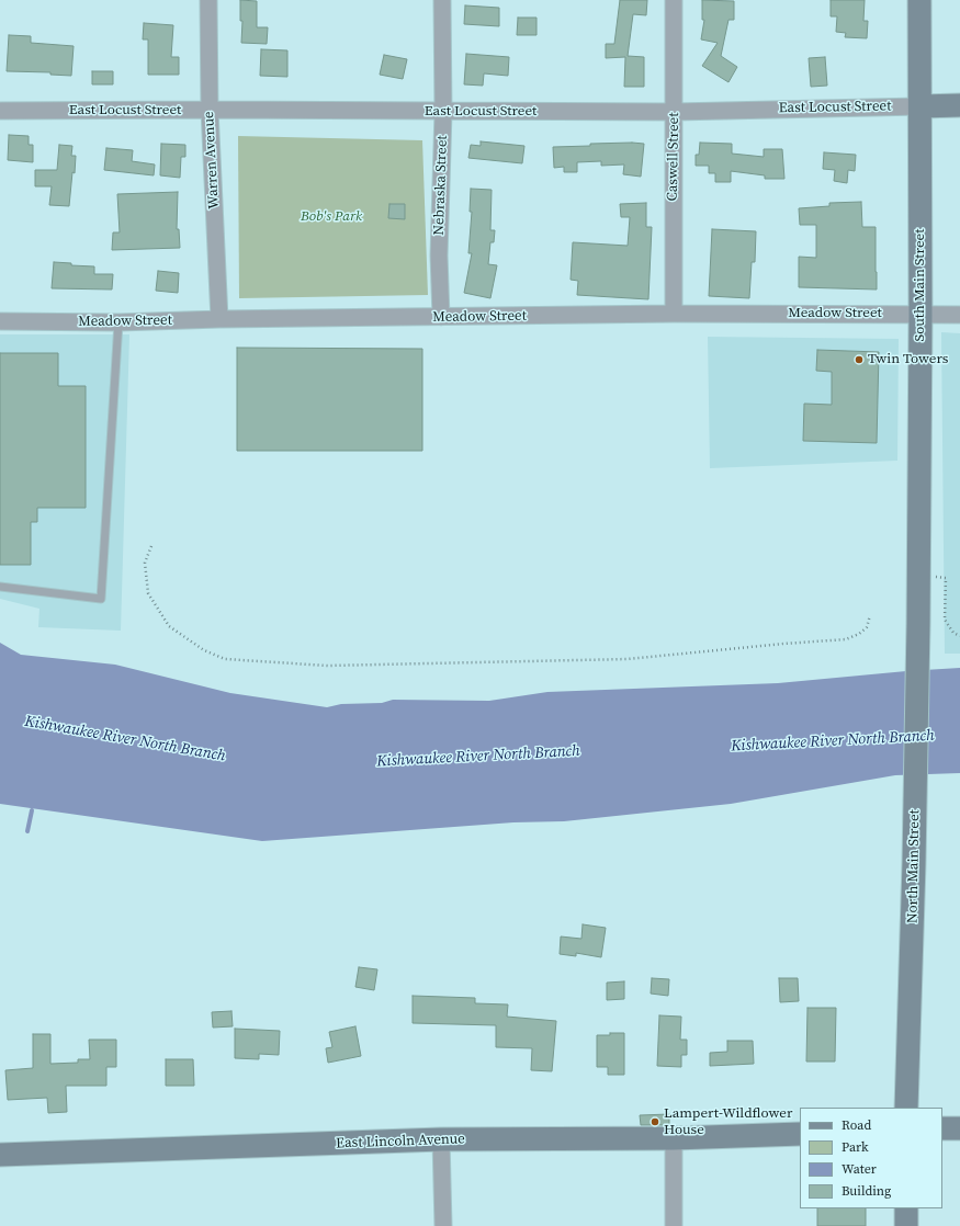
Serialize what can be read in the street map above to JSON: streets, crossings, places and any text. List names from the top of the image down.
{
  "streets": {
    "main road": [
      "East Locust Street",
      "South Main Street",
      "North Main Street",
      "East Lincoln Avenue"
    ],
    "street": [
      "Caswell Street",
      "Warren Avenue",
      "Nebraska Street",
      "Meadow Street"
    ]
  },
  "crossings": [
    ["East Locust Street", "Caswell Street"],
    ["East Locust Street", "Warren Avenue"],
    ["East Locust Street", "Nebraska Street"],
    ["East Locust Street", "South Main Street"],
    ["Caswell Street", "Meadow Street"],
    ["Warren Avenue", "Meadow Street"],
    ["Nebraska Street", "Meadow Street"],
    ["South Main Street", "Meadow Street"],
    ["South Main Street", "North Main Street"]
  ],
  "water": ["Kishwaukee River North Branch"],
  "parks": ["Bob's Park"],
  "places": ["Twin Towers", "Lampert-Wildflower House"],
  "legend": [
    "Road",
    "Park",
    "Water",
    "Building"
  ]
}
